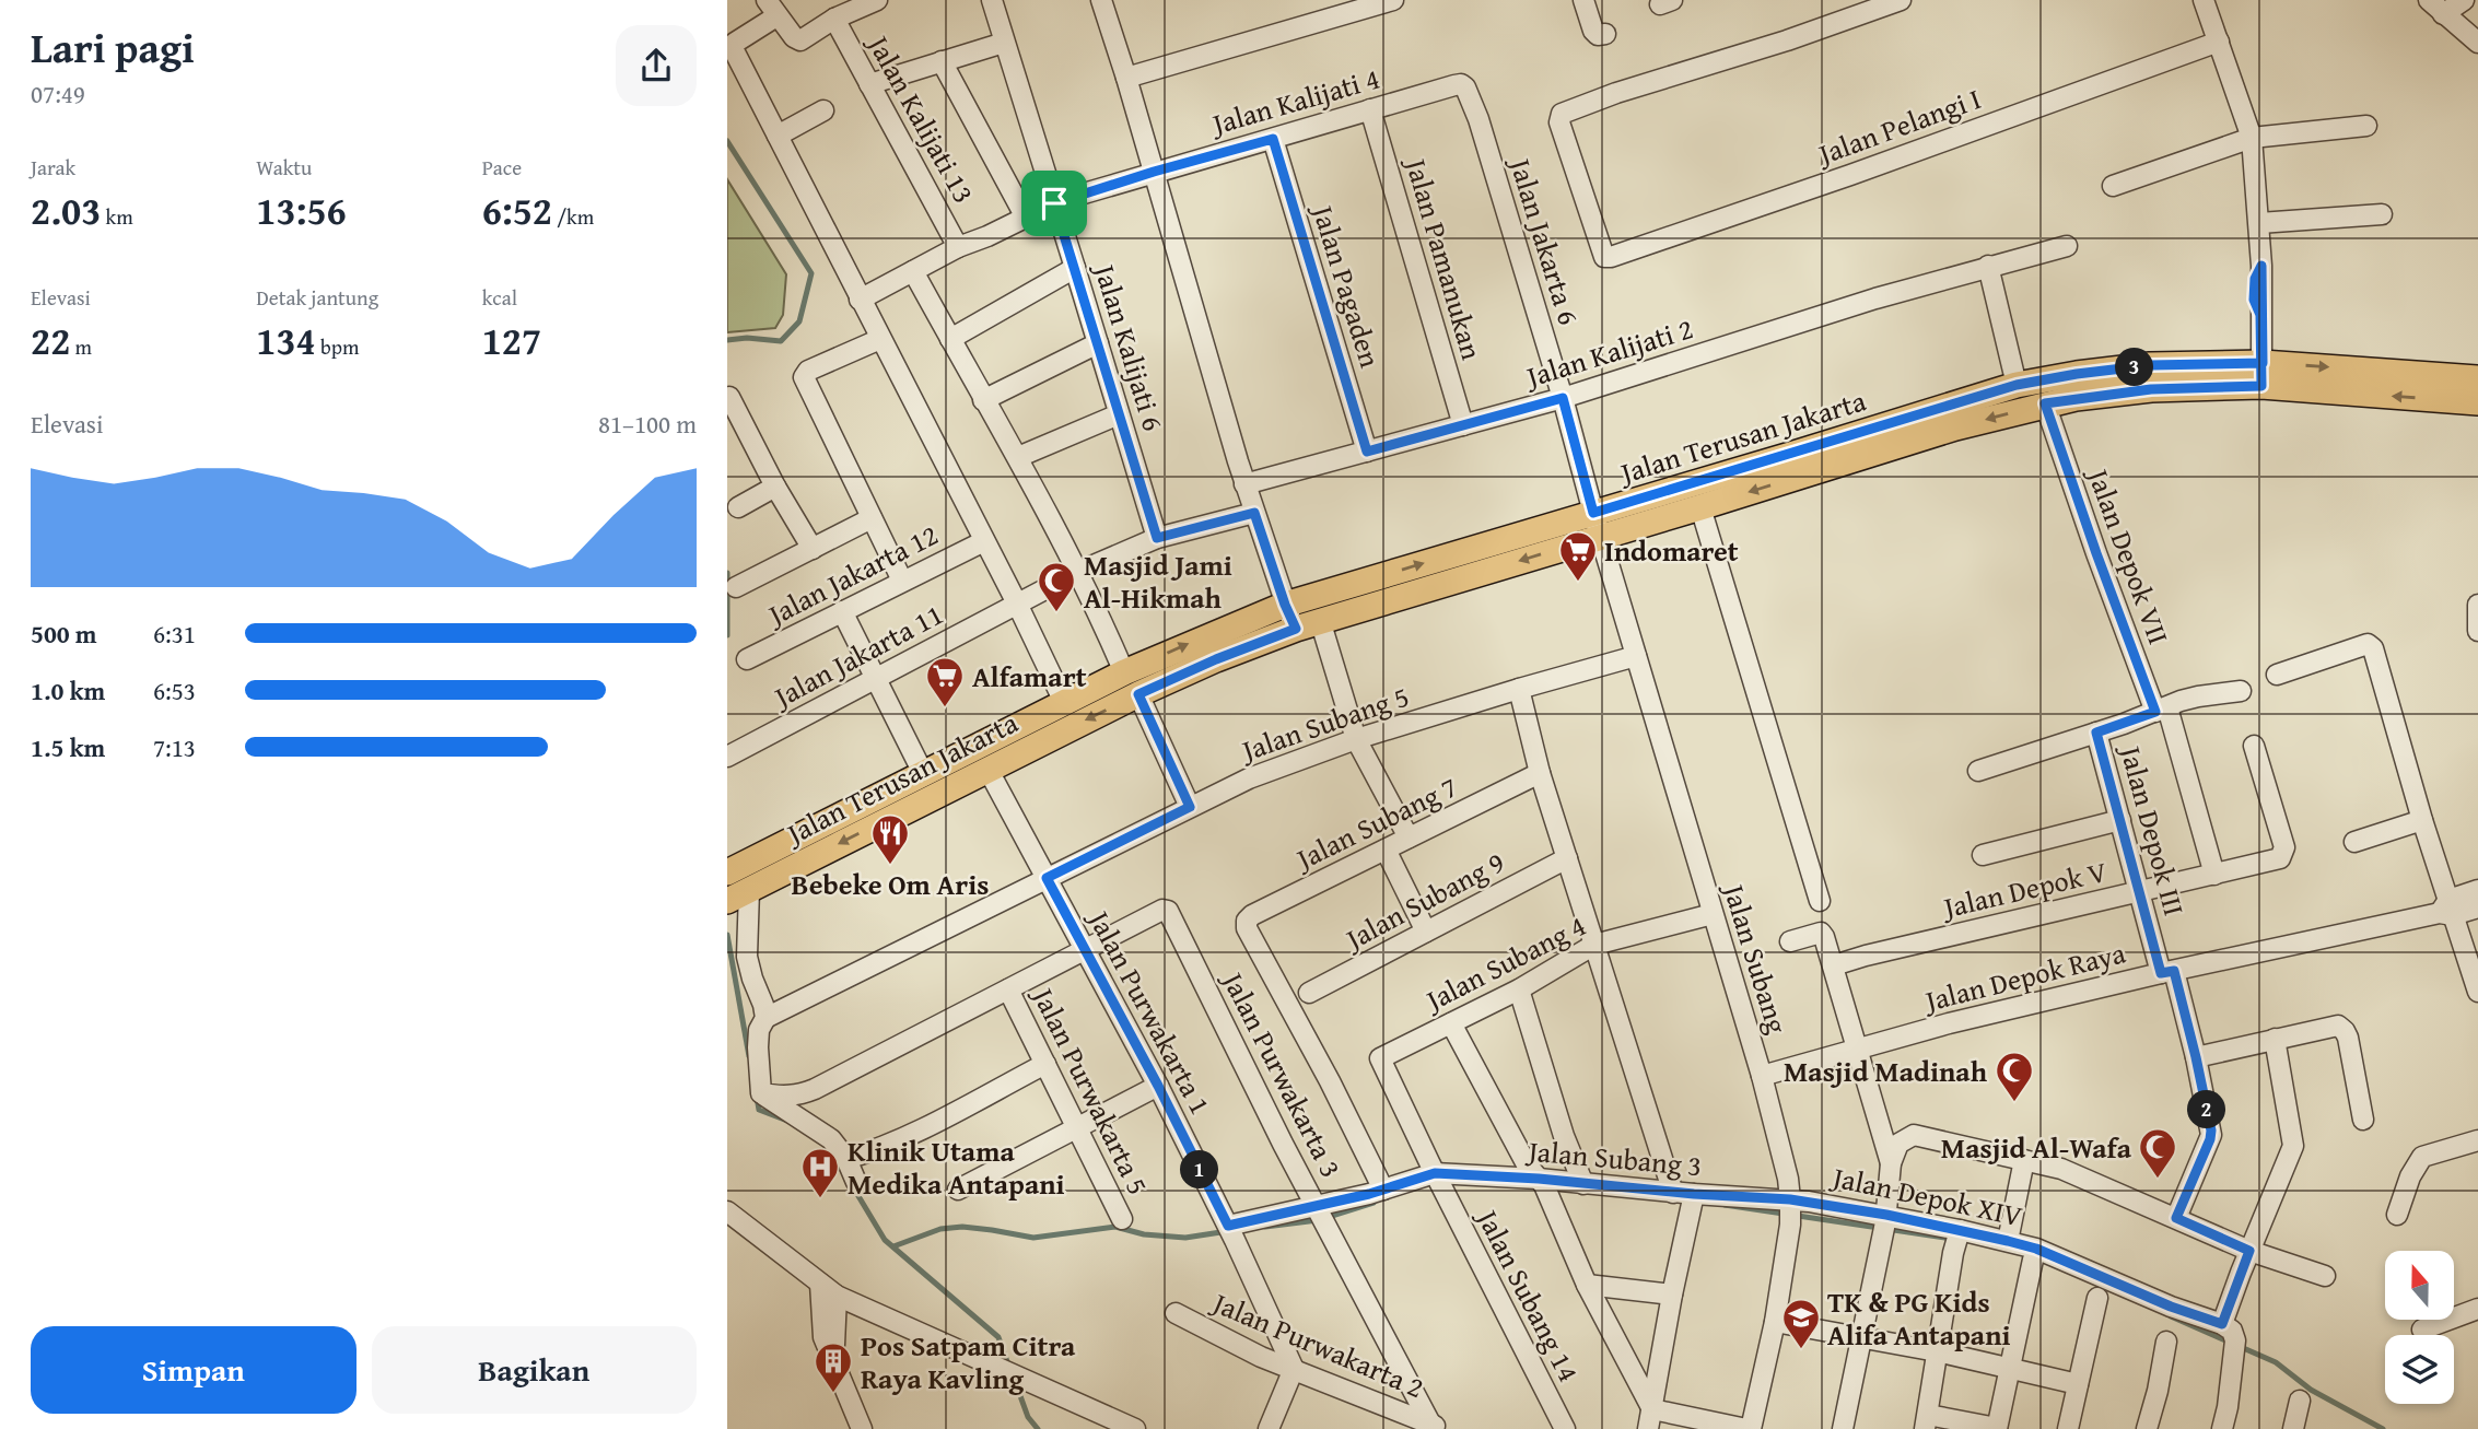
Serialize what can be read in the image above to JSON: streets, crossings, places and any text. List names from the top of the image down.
{
  "streets": {
    "main road": ["Jalan Terusan Jakarta"],
    "street": [
      "Jalan Kalijati 4",
      "Jalan Kalijati 13",
      "Jalan Pelangi I",
      "Jalan Jakarta 6",
      "Jalan Pamanukan",
      "Jalan Pagaden",
      "Jalan Kalijati 6",
      "Jalan Kalijati 2",
      "Jalan Depok VII",
      "Jalan Jakarta 12",
      "Jalan Jakarta 11",
      "Jalan Subang 5",
      "Jalan Subang 7",
      "Jalan Depok III",
      "Jalan Depok V",
      "Jalan Subang 9",
      "Jalan Subang",
      "Jalan Subang 4",
      "Jalan Depok Raya",
      "Jalan Purwakarta 1",
      "Jalan Purwakarta 3",
      "Jalan Purwakarta 5",
      "Jalan Subang 3",
      "Jalan Depok XIV",
      "Jalan Subang 14",
      "Jalan Purwakarta 2"
    ]
  },
  "crossings": [
    ["Jalan Kalijati 4", "Jalan Kalijati 13"],
    ["Jalan Kalijati 4", "Jalan Jakarta 6"],
    ["Jalan Kalijati 4", "Jalan Pamanukan"],
    ["Jalan Kalijati 4", "Jalan Pagaden"],
    ["Jalan Kalijati 4", "Jalan Kalijati 6"],
    ["Jalan Jakarta 6", "Jalan Kalijati 2"],
    ["Jalan Jakarta 6", "Jalan Terusan Jakarta"],
    ["Jalan Jakarta 6", "Jalan Subang"],
    ["Jalan Pamanukan", "Jalan Kalijati 2"],
    ["Jalan Pagaden", "Jalan Kalijati 2"],
    ["Jalan Kalijati 6", "Jalan Jakarta 11"],
    ["Jalan Terusan Jakarta", "Jalan Depok VII"],
    ["Jalan Terusan Jakarta", "Jalan Subang"],
    ["Jalan Terusan Jakarta", "Jalan Purwakarta 1"],
    ["Jalan Depok VII", "Jalan Depok III"],
    ["Jalan Depok VII", "Jalan Depok V"],
    ["Jalan Subang 5", "Jalan Subang"],
    ["Jalan Subang 5", "Jalan Purwakarta 1"],
    ["Jalan Depok III", "Jalan Depok V"],
    ["Jalan Depok III", "Jalan Depok Raya"],
    ["Jalan Subang", "Jalan Subang 4"],
    ["Jalan Subang", "Jalan Depok Raya"],
    ["Jalan Subang", "Jalan Subang 3"],
    ["Jalan Subang", "Jalan Depok XIV"],
    ["Jalan Subang 4", "Jalan Subang 14"],
    ["Jalan Purwakarta 1", "Jalan Purwakarta 3"],
    ["Jalan Purwakarta 1", "Jalan Purwakarta 2"],
    ["Jalan Purwakarta 3", "Jalan Purwakarta 2"],
    ["Jalan Subang 3", "Jalan Depok XIV"],
    ["Jalan Subang 3", "Jalan Subang 14"]
  ],
  "places": {
    "supermarket": ["Indomaret", "Alfamart"],
    "mosque": ["Masjid Jami Al-Hikmah", "Masjid Madinah", "Masjid Al-Wafa"],
    "restaurant": ["Bebeke Om Aris"],
    "hospital": ["Klinik Utama Medika Antapani"],
    "school or university": ["TK & PG Kids Alifa Antapani"],
    "building": ["Pos Satpam Citra Raya Kavling"]
  },
  "north": "top",
  "page": {
    "heading": ["Lari pagi", "07:49"],
    "stats": [
      ["Jarak", "2.03 km"],
      ["Waktu", "13:56"],
      ["Pace", "6:52 /km"],
      ["Elevasi", "22 m"],
      ["Detak jantung", "134 bpm"],
      ["kcal", "127"]
    ],
    "pins": ["3", "2", "1"],
    "chart": ["Elevasi", "81–100 m"],
    "list": [
      {
        "name": "500 m",
        "note": "6:31"
      },
      {
        "name": "1.0 km",
        "note": "6:53"
      },
      {
        "name": "1.5 km",
        "note": "7:13"
      }
    ],
    "buttons": ["Simpan", "Bagikan"]
  }
}
